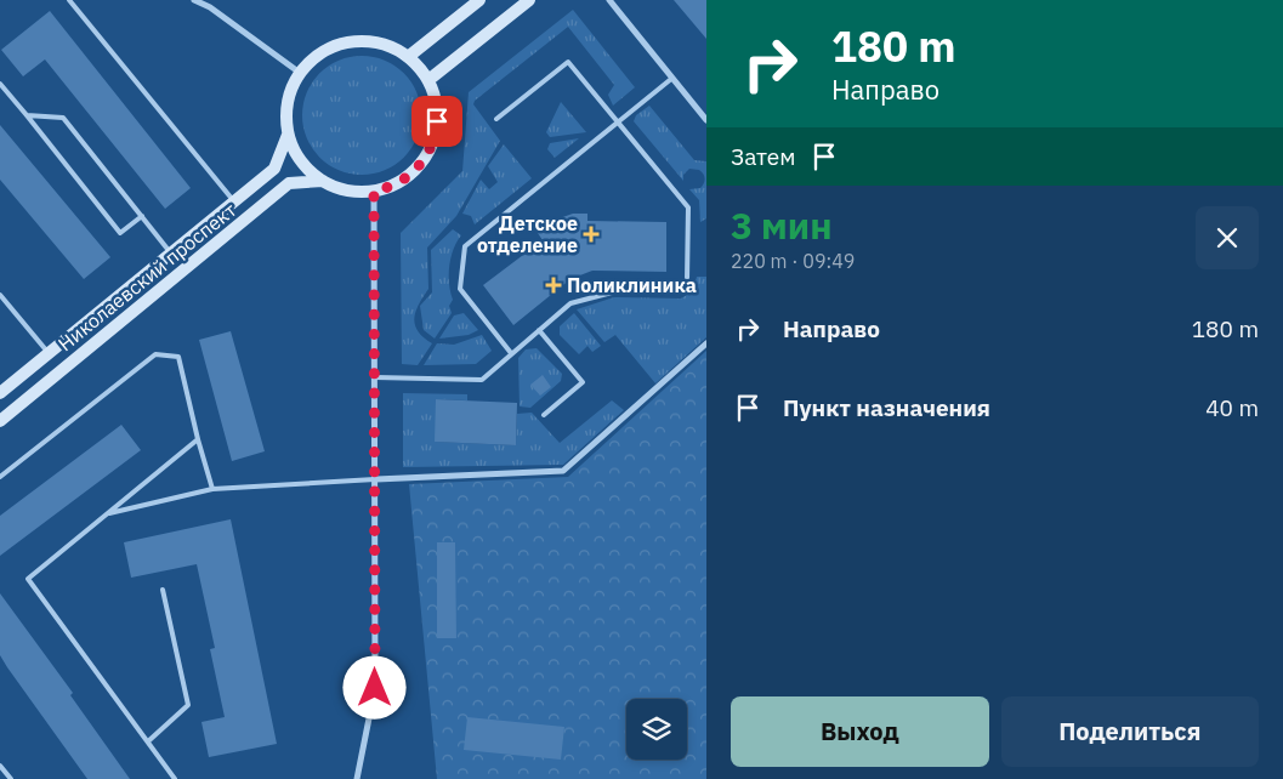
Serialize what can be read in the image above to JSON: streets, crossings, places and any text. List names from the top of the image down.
{
  "streets": {
    "main road": ["Николаевский проспект"]
  },
  "places": {
    "health": ["Детское отделение", "Поликлиника"]
  },
  "page": {
    "turn": ["180 m", "Направо"],
    "then": "Затем",
    "heading": ["3 мин", "220 m · 09:49"],
    "list": [
      {
        "name": "Направо",
        "value": "180 m"
      },
      {
        "name": "Пункт назначения",
        "value": "40 m"
      }
    ],
    "buttons": ["Выход", "Поделиться"]
  }
}
